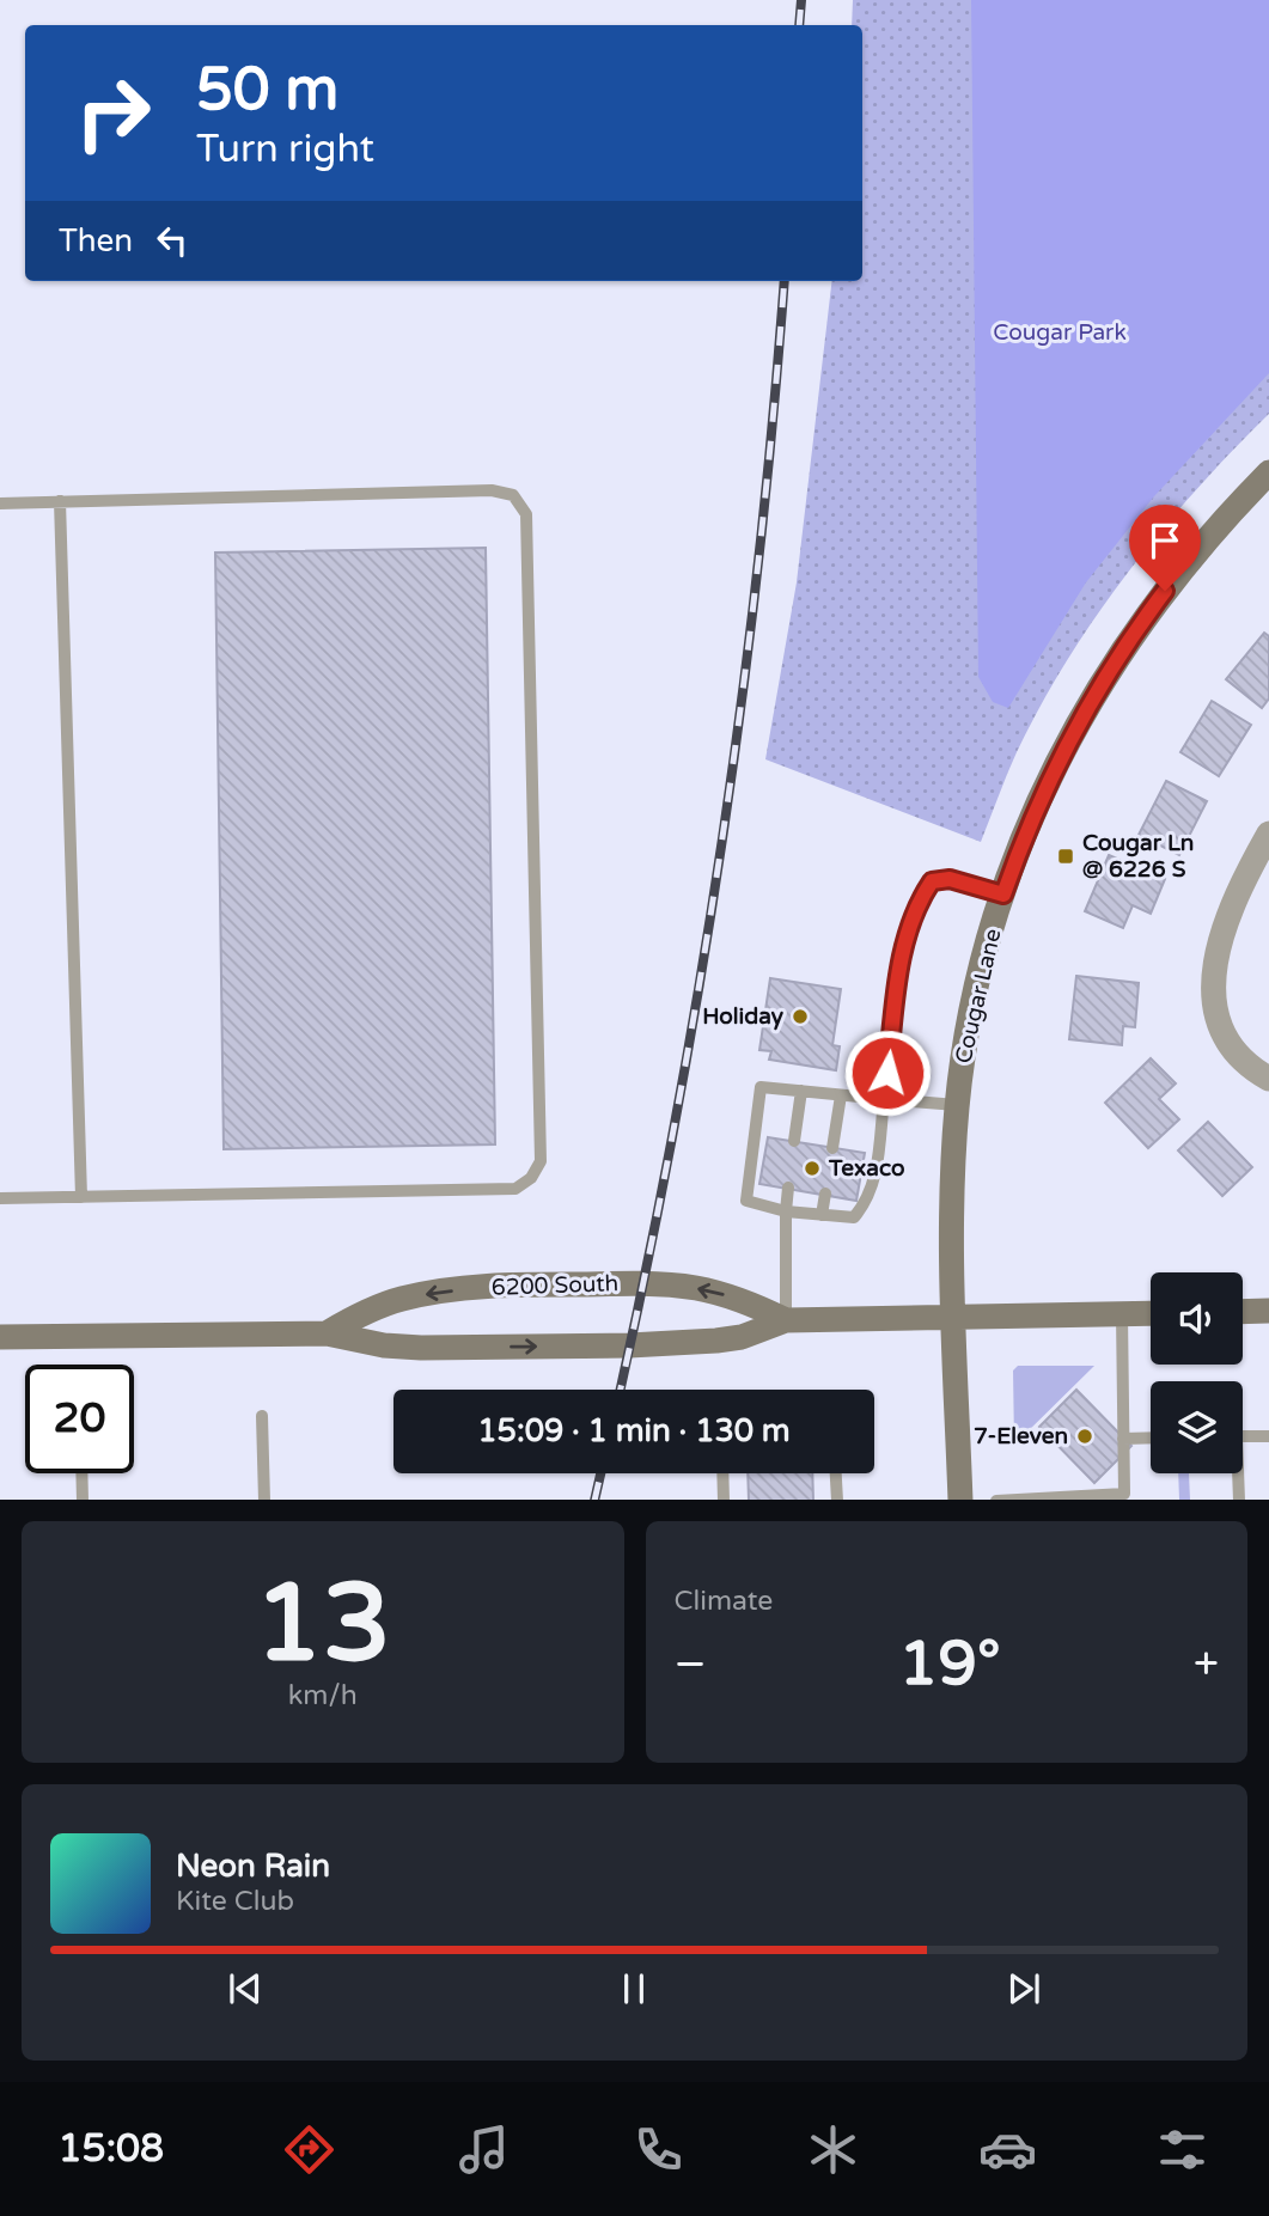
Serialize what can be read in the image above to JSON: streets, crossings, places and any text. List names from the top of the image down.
{
  "streets": {
    "main road": ["Cougar Lane", "6200 South"]
  },
  "crossings": [
    ["Cougar Lane", "6200 South"]
  ],
  "parks": ["Cougar Park"],
  "places": {
    "transit": ["Cougar Ln @ 6226 S"],
    "other": ["Holiday", "Texaco", "7-Eleven"]
  },
  "page": {
    "turn": ["50 m", "Turn right"],
    "then": "Then",
    "limit": "20",
    "trip": "15:09 · 1 min · 130 m",
    "tile": [
      ["13", "km/h"],
      "Climate"
    ],
    "heat": ["−", "19°", "+"],
    "song": ["Neon Rain", "Kite Club"],
    "tabs": "15:08"
  }
}
